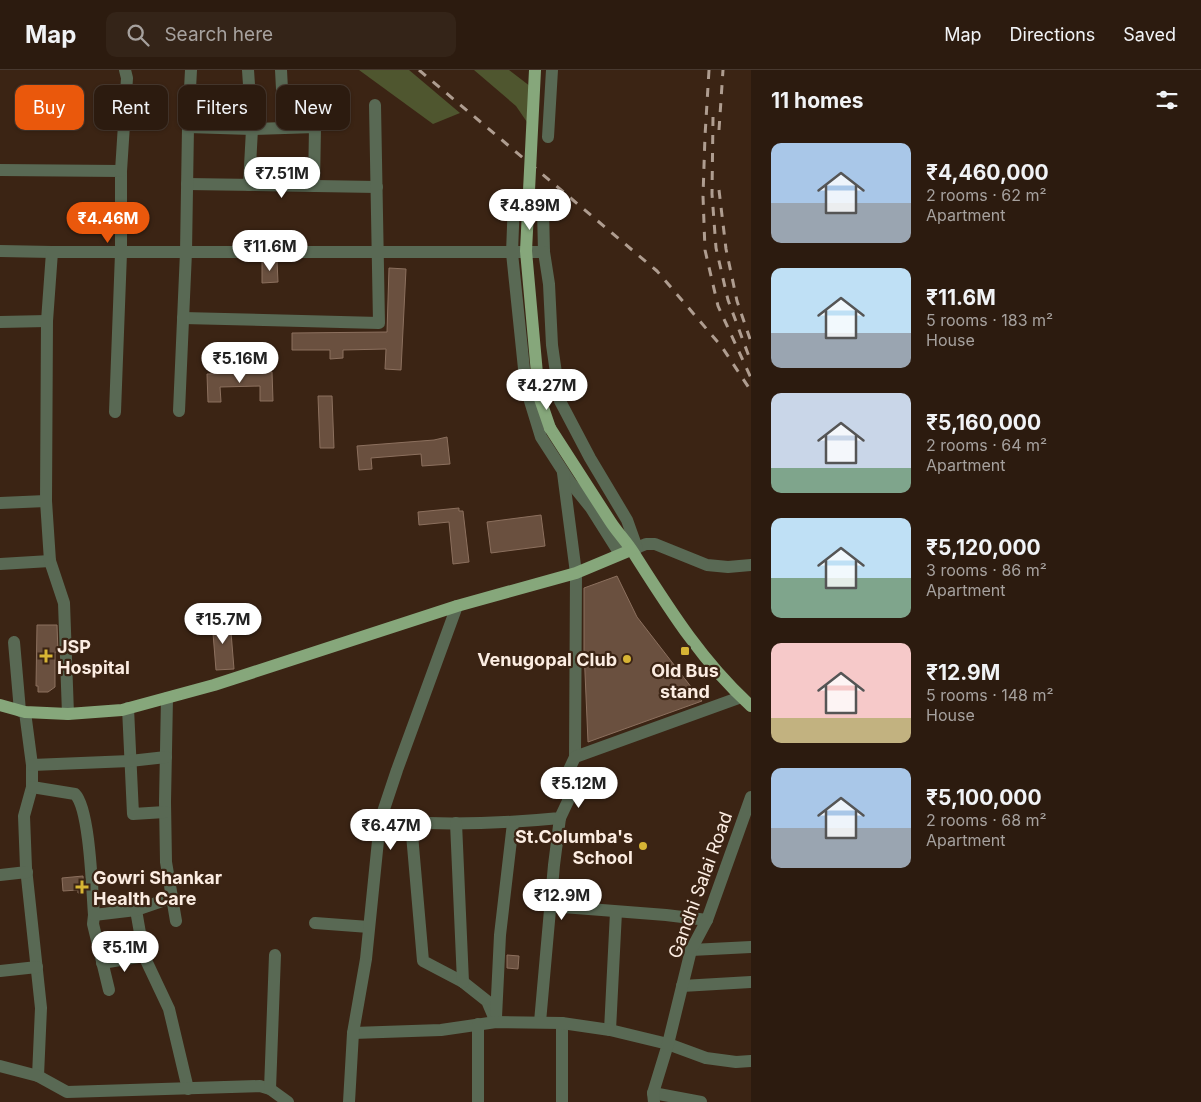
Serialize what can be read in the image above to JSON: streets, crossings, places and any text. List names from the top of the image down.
{
  "streets": {
    "street": ["Gandhi Salai Road"]
  },
  "places": {
    "transit": ["Old Bus stand"],
    "health": ["JSP Hospital", "Gowri Shankar Health Care"],
    "other": ["Venugopal Club", "St.Columba's School"]
  },
  "page": {
    "header": "Map",
    "search": "Search here",
    "nav": ["Map", "Directions", "Saved"],
    "heading": "11 homes",
    "chip": [
      "Buy",
      "Rent",
      "Filters",
      "New"
    ],
    "list": [
      {
        "name": "₹4,460,000",
        "note": "2 rooms · 62 m² · Apartment"
      },
      {
        "name": "₹11.6M",
        "note": "5 rooms · 183 m² · House"
      },
      {
        "name": "₹5,160,000",
        "note": "2 rooms · 64 m² · Apartment"
      },
      {
        "name": "₹5,120,000",
        "note": "3 rooms · 86 m² · Apartment"
      },
      {
        "name": "₹12.9M",
        "note": "5 rooms · 148 m² · House"
      },
      {
        "name": "₹5,100,000",
        "note": "2 rooms · 68 m² · Apartment"
      }
    ],
    "price": [
      "₹7.51M",
      "₹4.89M",
      "₹4.46M",
      "₹11.6M",
      "₹5.16M",
      "₹4.27M",
      "₹15.7M",
      "₹5.12M",
      "₹6.47M",
      "₹12.9M",
      "₹5.1M"
    ]
  }
}
